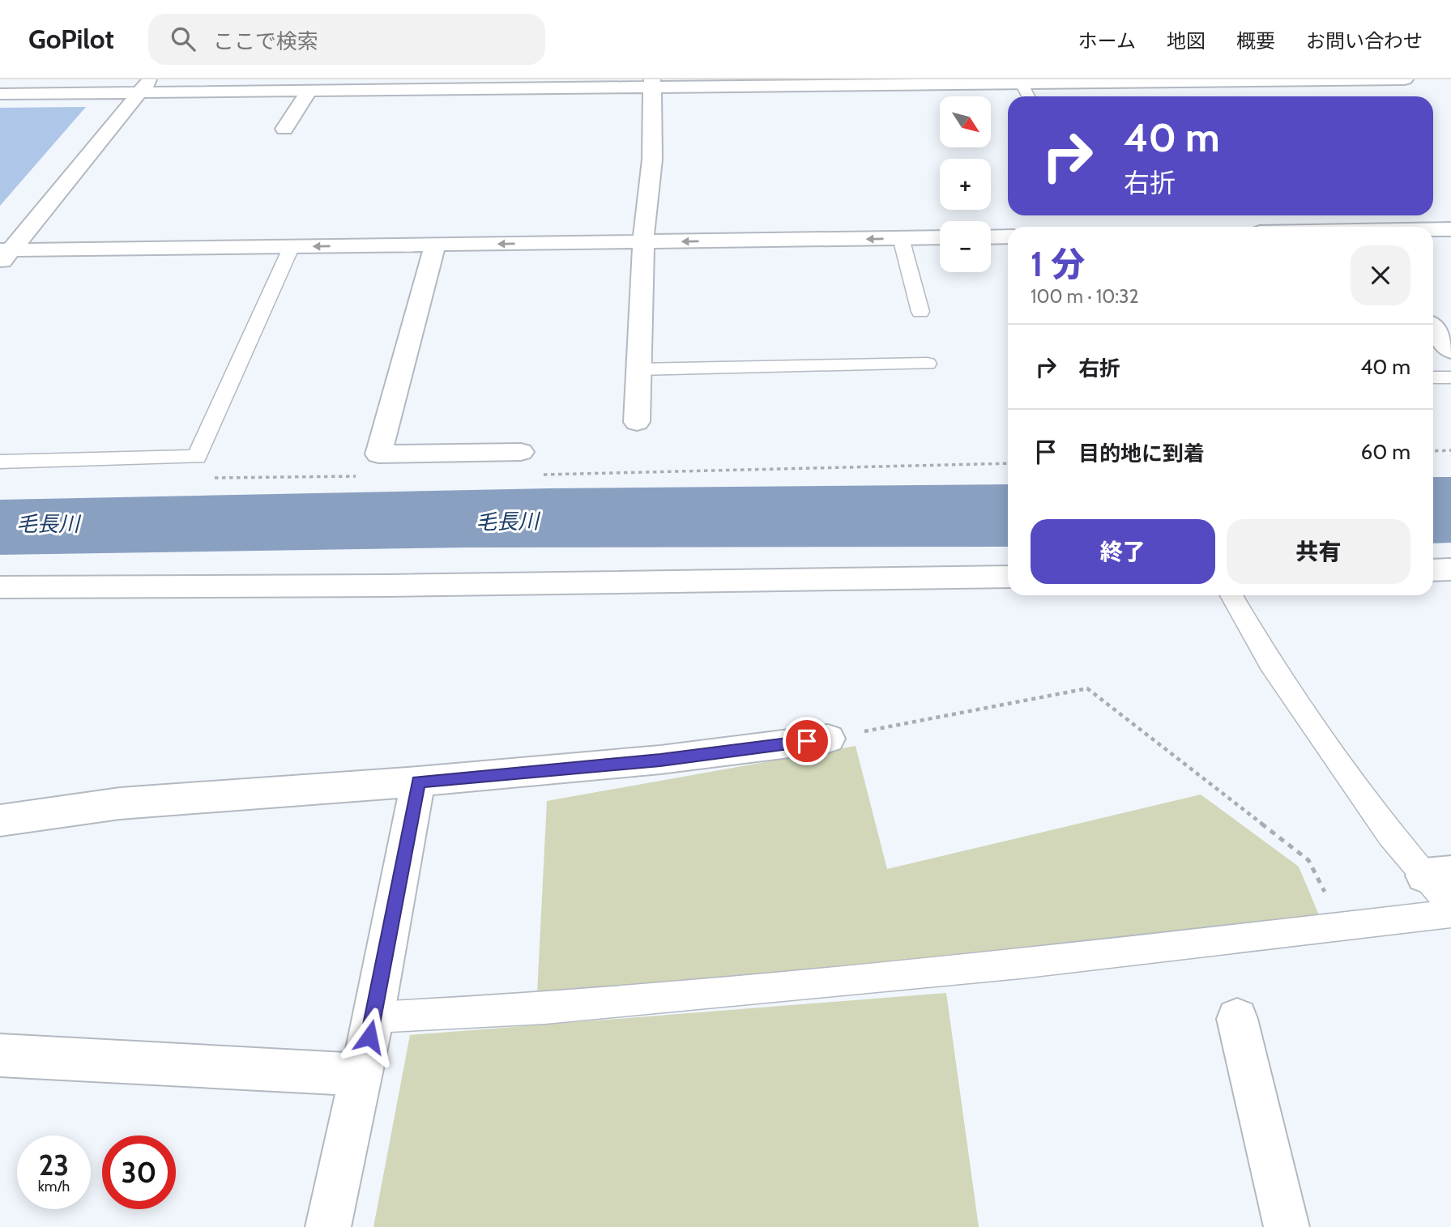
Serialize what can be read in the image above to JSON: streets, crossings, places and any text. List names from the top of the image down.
{
  "water": ["毛長川"],
  "north": "bottom right",
  "page": {
    "header": "GoPilot",
    "search": "ここで検索",
    "nav": [
      "ホーム",
      "地図",
      "概要",
      "お問い合わせ"
    ],
    "map_buttons": ["+", "−"],
    "turn": ["40 m", "右折"],
    "heading": ["1 分", "100 m · 10:32"],
    "list": [
      {
        "name": "右折",
        "value": "40 m"
      },
      {
        "name": "目的地に到着",
        "value": "60 m"
      }
    ],
    "buttons": ["終了", "共有"],
    "speed": "23 km/h",
    "limit": "30"
  }
}
